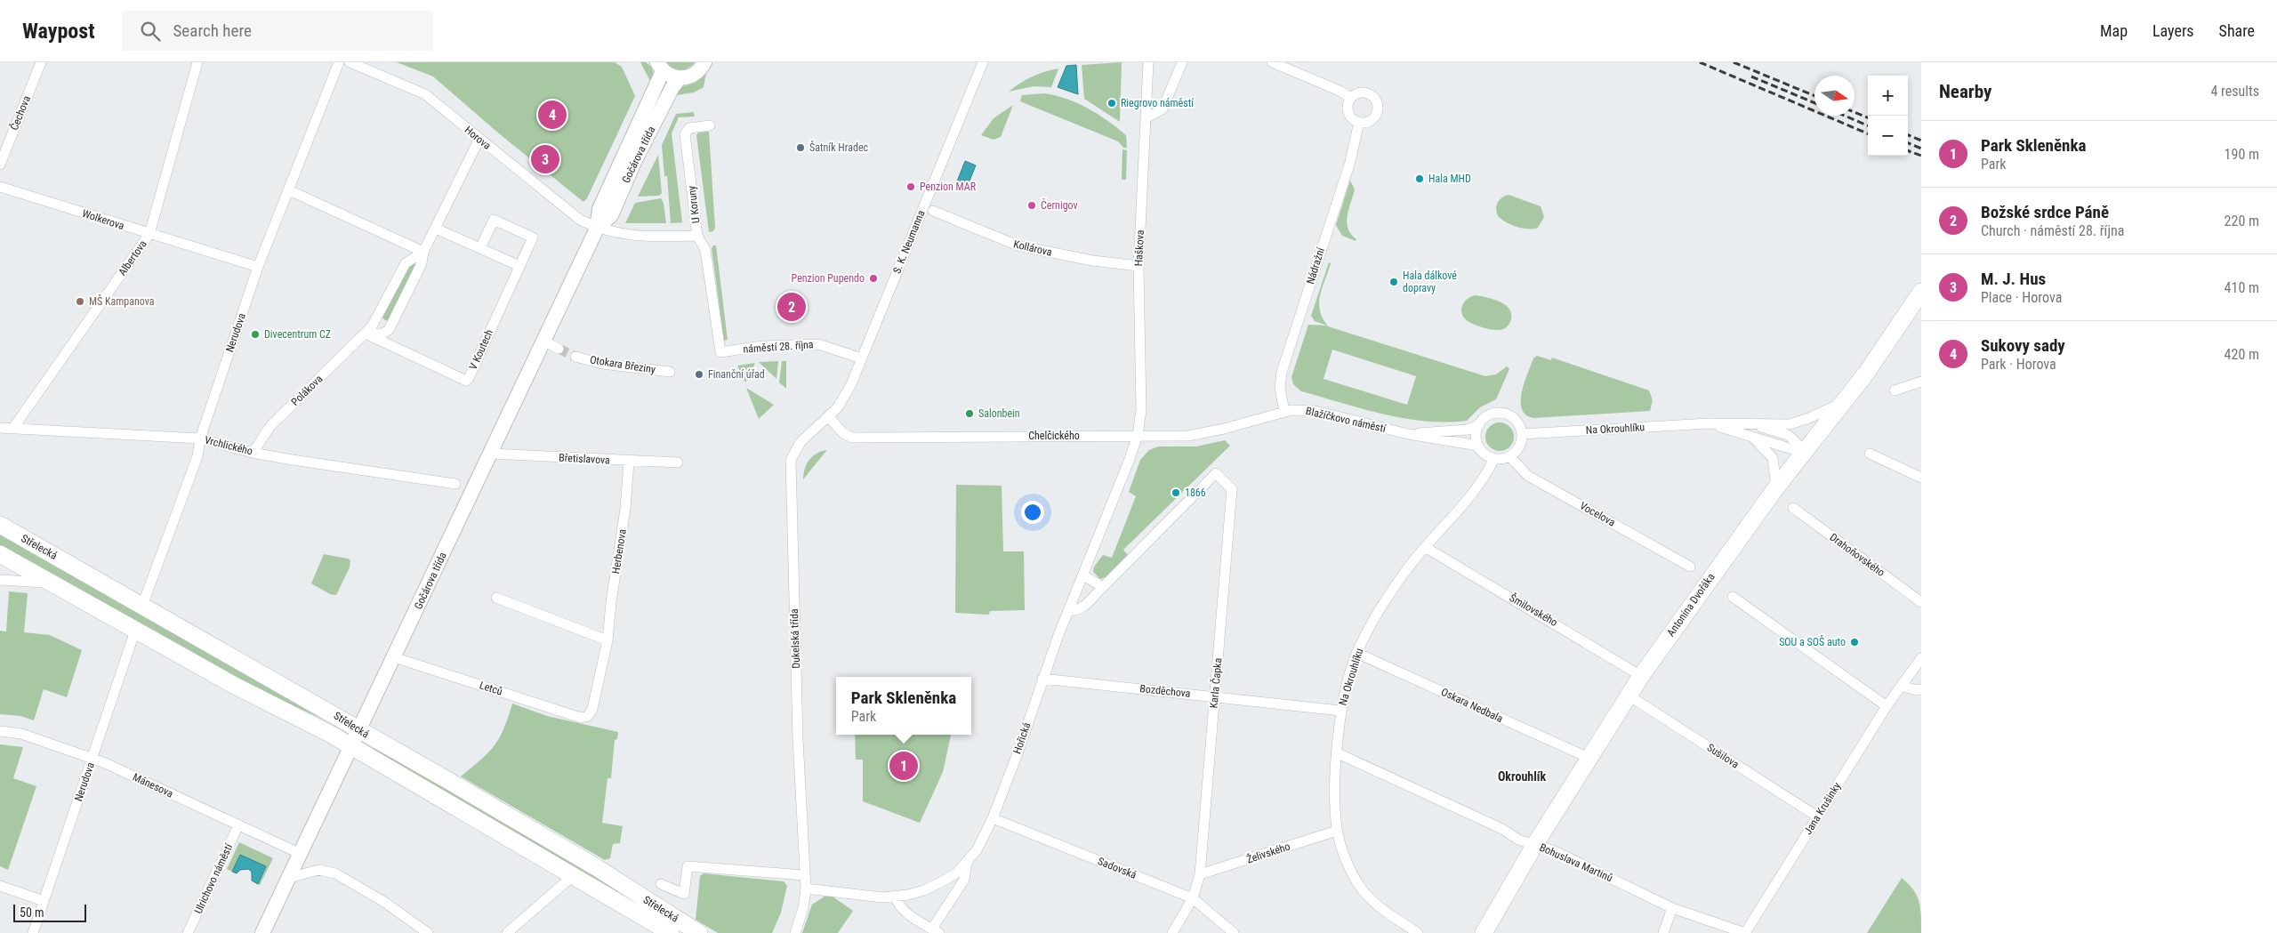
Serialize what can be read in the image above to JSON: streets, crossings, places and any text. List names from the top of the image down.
{
  "streets": {
    "main road": ["Střelecká", "Antonína Dvořáka"],
    "street": [
      "Čechova",
      "Horova",
      "Gočárova třída",
      "U Koruny",
      "Wolkerova",
      "S. K. Neumanna",
      "Kollárova",
      "Haškova",
      "Albertova",
      "Nádražní",
      "Nerudova",
      "náměstí 28. října",
      "V Koutech",
      "Otokara Březiny",
      "Polákova",
      "Blažíčkovo náměstí",
      "Na Okrouhlíku",
      "Chelčického",
      "Vrchlického",
      "Břetislavova",
      "Vocelova",
      "Herbenova",
      "Drahoňovského",
      "Šmilovského",
      "Dukelská třída",
      "Karla Čapka",
      "Letců",
      "Bozděchova",
      "Oskara Nedbala",
      "Hořická",
      "Sušilova",
      "Mánesova",
      "Jana Krušinky",
      "Želivského",
      "Bohuslava Martinů",
      "Sadovská",
      "Ulrichovo náměstí"
    ]
  },
  "crossings": [
    ["Horova", "Gočárova třída"],
    ["Horova", "U Koruny"],
    ["Gočárova třída", "Břetislavova"],
    ["Gočárova třída", "Střelecká"],
    ["Gočárova třída", "Letců"],
    ["Gočárova třída", "Mánesova"],
    ["U Koruny", "náměstí 28. října"],
    ["Wolkerova", "Albertova"],
    ["Wolkerova", "Nerudova"],
    ["S. K. Neumanna", "náměstí 28. října"],
    ["S. K. Neumanna", "Chelčického"],
    ["S. K. Neumanna", "Dukelská třída"],
    ["Kollárova", "Haškova"],
    ["Haškova", "Chelčického"],
    ["Haškova", "Hořická"],
    ["Albertova", "Vrchlického"],
    ["Nádražní", "Blažíčkovo náměstí"],
    ["Nádražní", "Chelčického"],
    ["Nerudova", "Vrchlického"],
    ["Nerudova", "Střelecká"],
    ["Nerudova", "Mánesova"],
    ["V Koutech", "Polákova"],
    ["Polákova", "Vrchlického"],
    ["Blažíčkovo náměstí", "Na Okrouhlíku"],
    ["Blažíčkovo náměstí", "Chelčického"],
    ["Blažíčkovo náměstí", "Vocelova"],
    ["Na Okrouhlíku", "Vocelova"],
    ["Na Okrouhlíku", "Antonína Dvořáka"],
    ["Na Okrouhlíku", "Šmilovského"],
    ["Na Okrouhlíku", "Bozděchova"],
    ["Na Okrouhlíku", "Oskara Nedbala"],
    ["Na Okrouhlíku", "Želivského"],
    ["Na Okrouhlíku", "Bohuslava Martinů"],
    ["Chelčického", "Dukelská třída"],
    ["Chelčického", "Hořická"],
    ["Břetislavova", "Herbenova"],
    ["Střelecká", "Dukelská třída"],
    ["Herbenova", "Letců"],
    ["Antonína Dvořáka", "Šmilovského"],
    ["Antonína Dvořáka", "Oskara Nedbala"],
    ["Antonína Dvořáka", "Sušilova"],
    ["Antonína Dvořáka", "Bohuslava Martinů"],
    ["Dukelská třída", "Hořická"],
    ["Karla Čapka", "Bozděchova"],
    ["Karla Čapka", "Želivského"],
    ["Karla Čapka", "Sadovská"],
    ["Bozděchova", "Hořická"],
    ["Hořická", "Sadovská"],
    ["Sušilova", "Jana Krušinky"],
    ["Mánesova", "Ulrichovo náměstí"],
    ["Jana Krušinky", "Bohuslava Martinů"]
  ],
  "districts": ["Okrouhlík"],
  "places": [
    "Riegrovo náměstí",
    "Šatník Hradec",
    "Hala MHD",
    "Penzion MAR",
    "Černigov",
    "Penzion Pupendo",
    "Hala dálkové dopravy",
    "MŠ Kampanova",
    "Divecentrum CZ",
    "Finanční úřad",
    "Salonbein",
    "1866",
    "SOU a SOŠ auto"
  ],
  "scale_bar": "50 m",
  "north": "right",
  "page": {
    "header": "Waypost",
    "search": "Search here",
    "nav": ["Map", "Layers", "Share"],
    "heading": ["Nearby", "4 results"],
    "map_buttons": ["+", "−"],
    "pins": [
      "4",
      "3",
      "2",
      "1"
    ],
    "list": [
      {
        "mark": "1",
        "name": "Park Skleněnka",
        "note": "Park",
        "value": "190 m"
      },
      {
        "mark": "2",
        "name": "Božské srdce Páně",
        "note": "Church · náměstí 28. října",
        "value": "220 m"
      },
      {
        "mark": "3",
        "name": "M. J. Hus",
        "note": "Place · Horova",
        "value": "410 m"
      },
      {
        "mark": "4",
        "name": "Sukovy sady",
        "note": "Park · Horova",
        "value": "420 m"
      }
    ],
    "popup": ["Park Skleněnka", "Park"],
    "scale": "50 m"
  }
}
